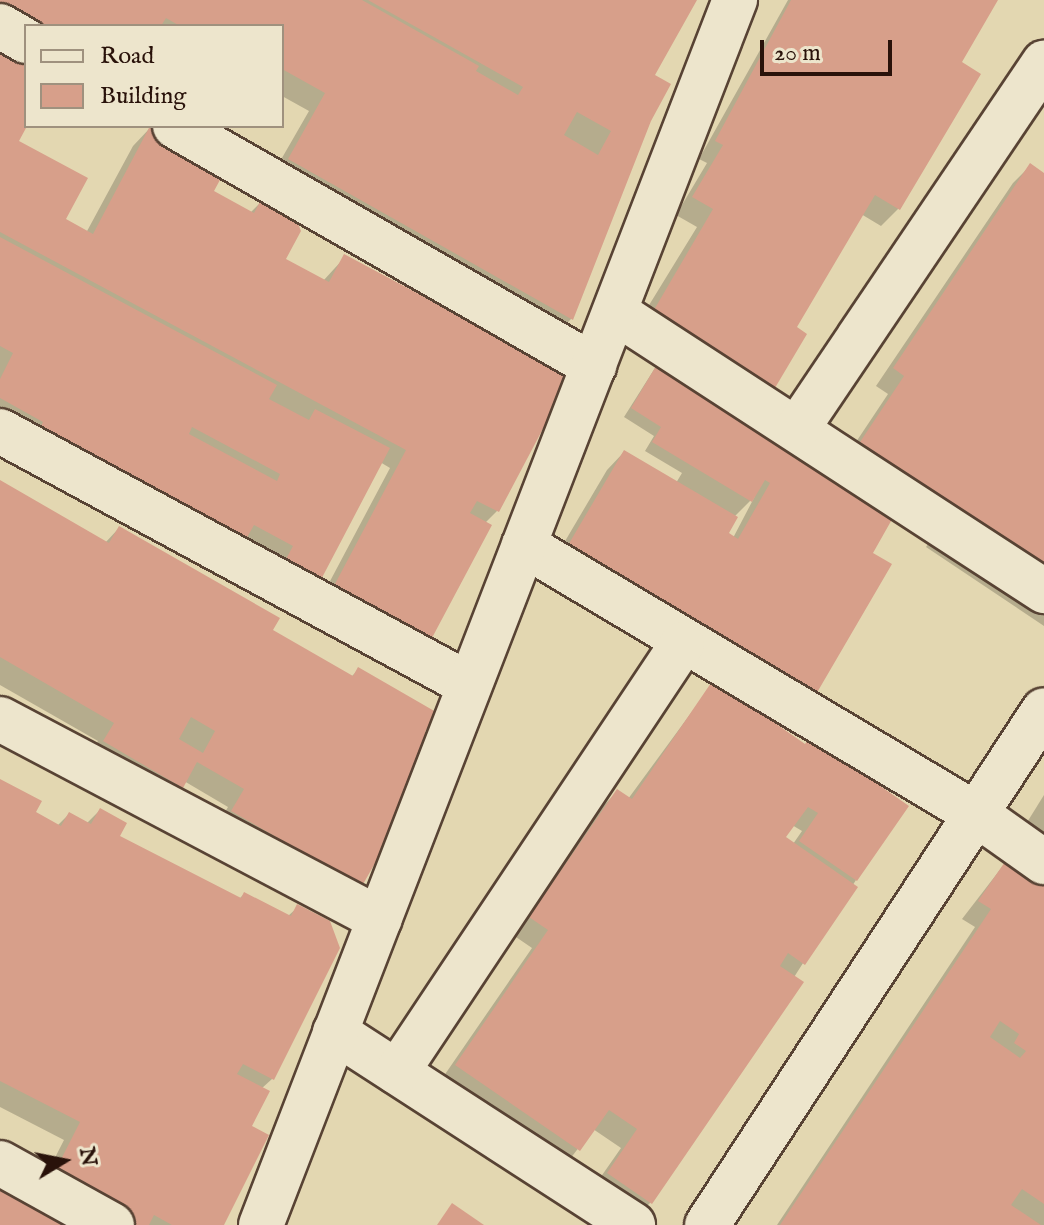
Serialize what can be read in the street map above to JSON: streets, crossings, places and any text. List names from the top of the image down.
{
  "legend": ["Road", "Building"],
  "scale_bar": "20 m",
  "north": "right"
}
